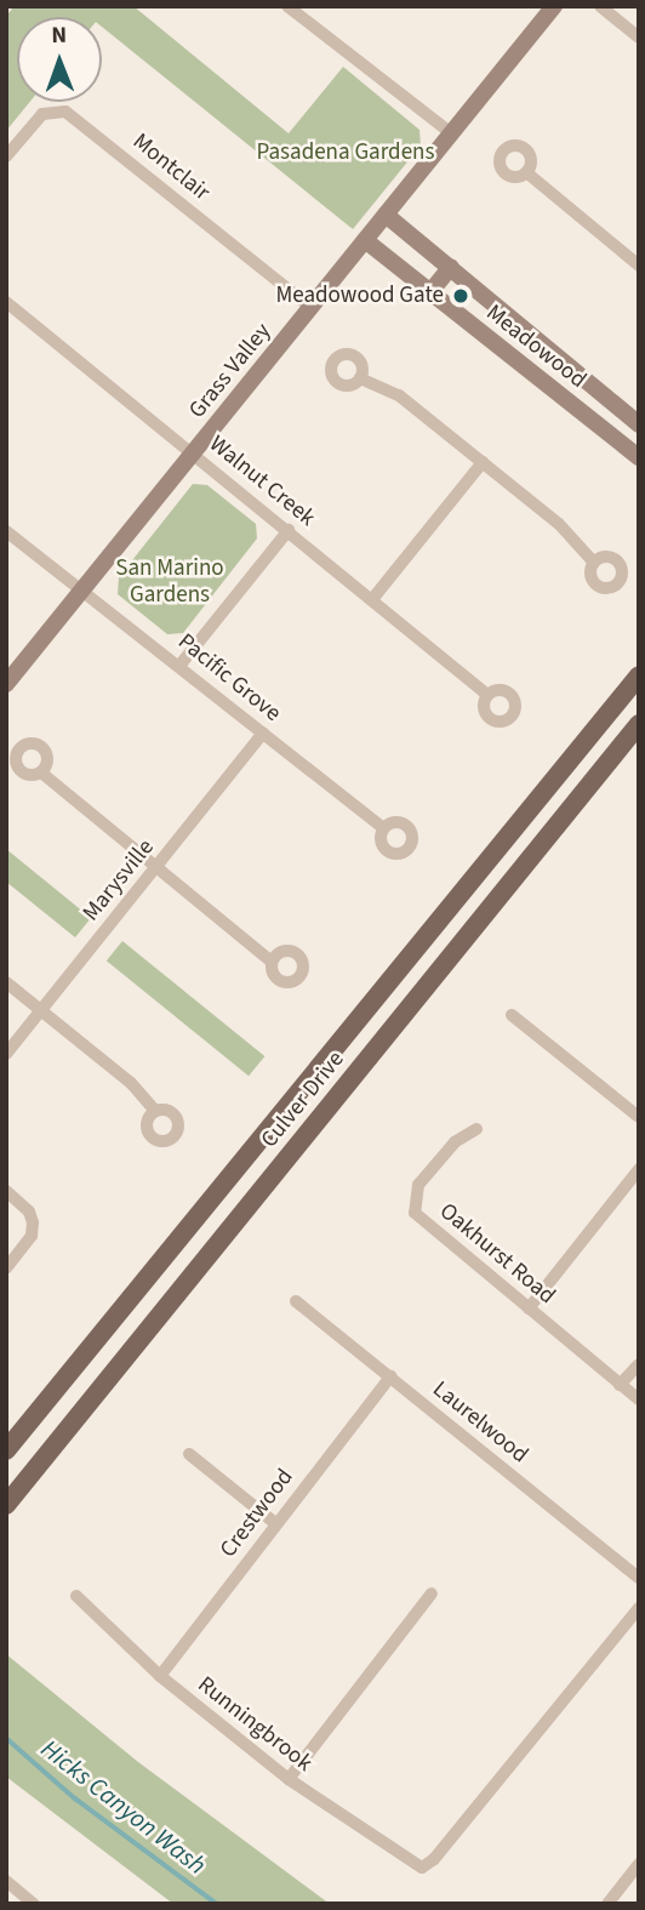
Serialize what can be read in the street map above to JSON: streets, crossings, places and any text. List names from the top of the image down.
{
  "streets": {
    "main road": ["Culver Drive"],
    "street": [
      "Montclair",
      "Meadowood",
      "Grass Valley",
      "Walnut Creek",
      "Pacific Grove",
      "Marysville",
      "Oakhurst Road",
      "Laurelwood",
      "Crestwood",
      "Runningbrook"
    ]
  },
  "crossings": [
    ["Montclair", "Grass Valley"],
    ["Meadowood", "Grass Valley"],
    ["Grass Valley", "Walnut Creek"],
    ["Grass Valley", "Pacific Grove"],
    ["Pacific Grove", "Marysville"],
    ["Laurelwood", "Crestwood"],
    ["Crestwood", "Runningbrook"]
  ],
  "water": ["Hicks Canyon Wash"],
  "parks": ["Pasadena Gardens", "San Marino Gardens"],
  "places": ["Meadowood Gate"],
  "north": "top"
}
